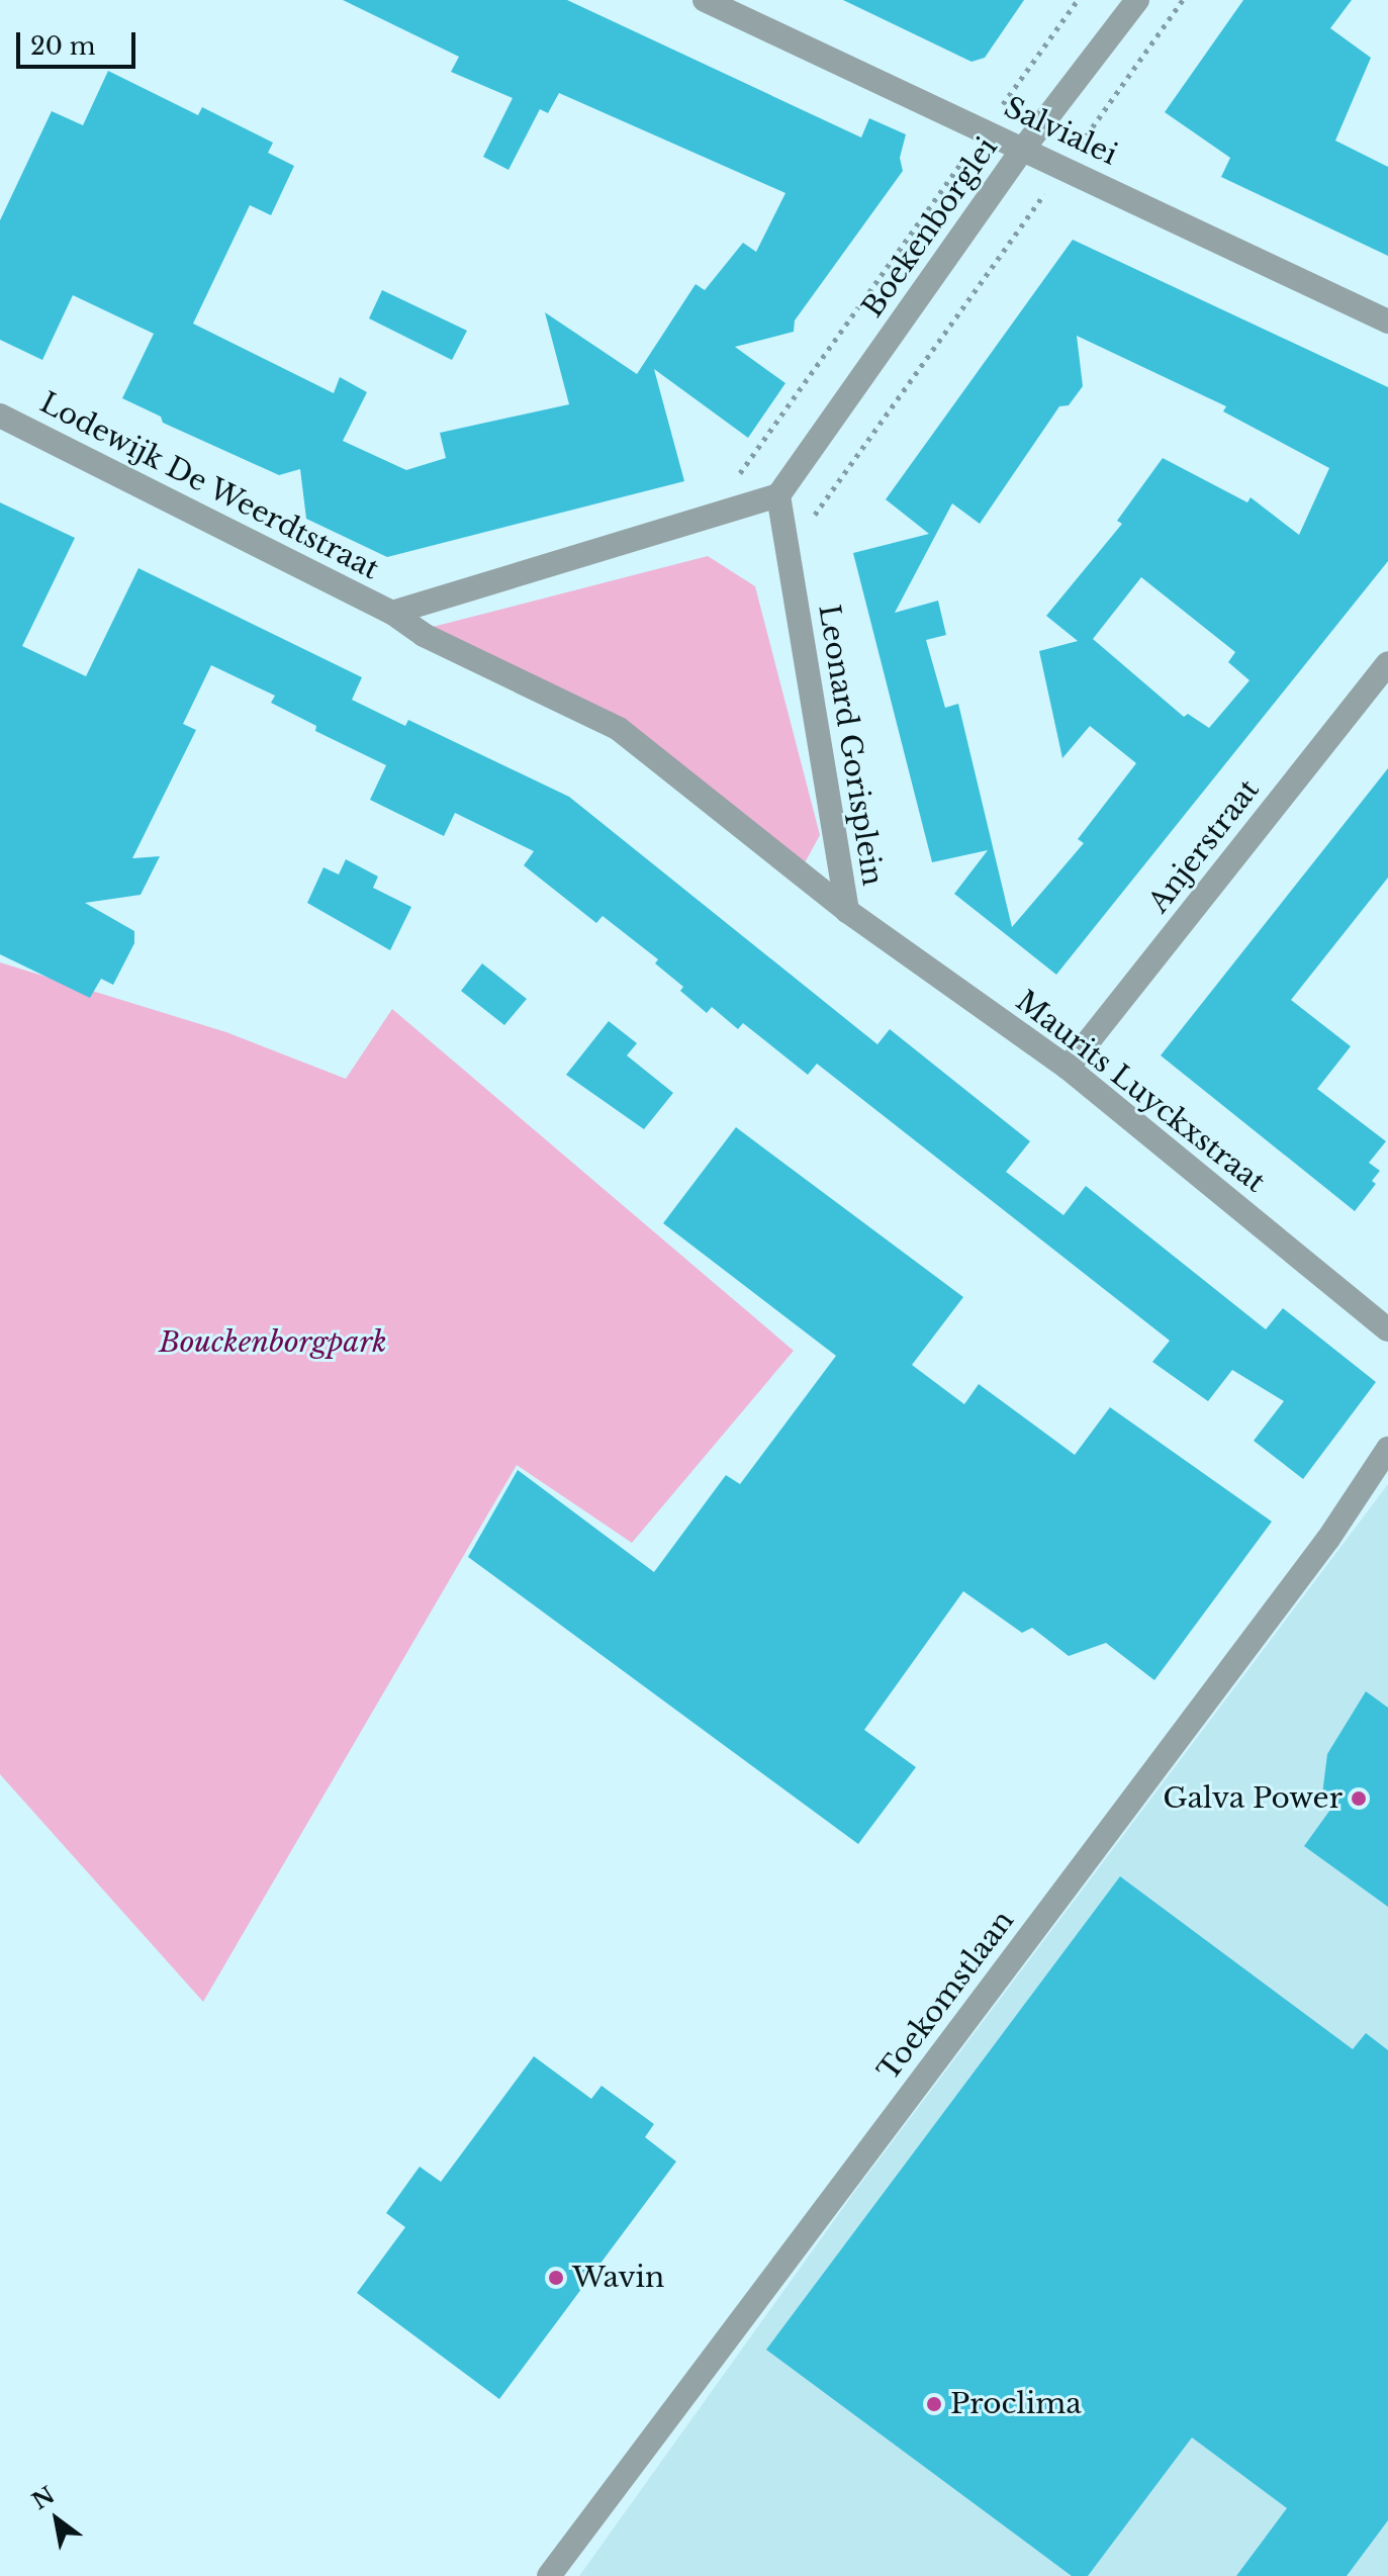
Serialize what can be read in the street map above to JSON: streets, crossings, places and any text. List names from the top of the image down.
{
  "streets": {
    "street": [
      "Salvialei",
      "Boekenborglei",
      "Lodewijk De Weerdtstraat",
      "Leonard Gorisplein",
      "Anjerstraat",
      "Maurits Luyckxstraat",
      "Toekomstlaan"
    ]
  },
  "crossings": [
    ["Salvialei", "Boekenborglei"],
    ["Boekenborglei", "Leonard Gorisplein"],
    ["Lodewijk De Weerdtstraat", "Leonard Gorisplein"],
    ["Leonard Gorisplein", "Maurits Luyckxstraat"],
    ["Anjerstraat", "Maurits Luyckxstraat"]
  ],
  "parks": ["Bouckenborgpark"],
  "places": ["Galva Power", "Wavin", "Proclima"],
  "scale_bar": "20 m",
  "north": "top left"
}
